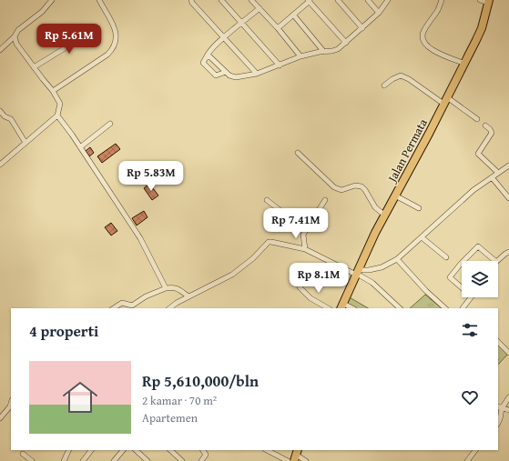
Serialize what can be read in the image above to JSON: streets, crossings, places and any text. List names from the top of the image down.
{
  "streets": {
    "main road": ["Jalan Permata"]
  },
  "page": {
    "price": [
      "Rp 5.61M",
      "Rp 5.83M",
      "Rp 7.41M",
      "Rp 8.1M"
    ],
    "heading": "4 properti",
    "list": [
      {
        "name": "Rp 5,610,000/bln",
        "note": "2 kamar · 70 m² · Apartemen"
      }
    ]
  }
}
